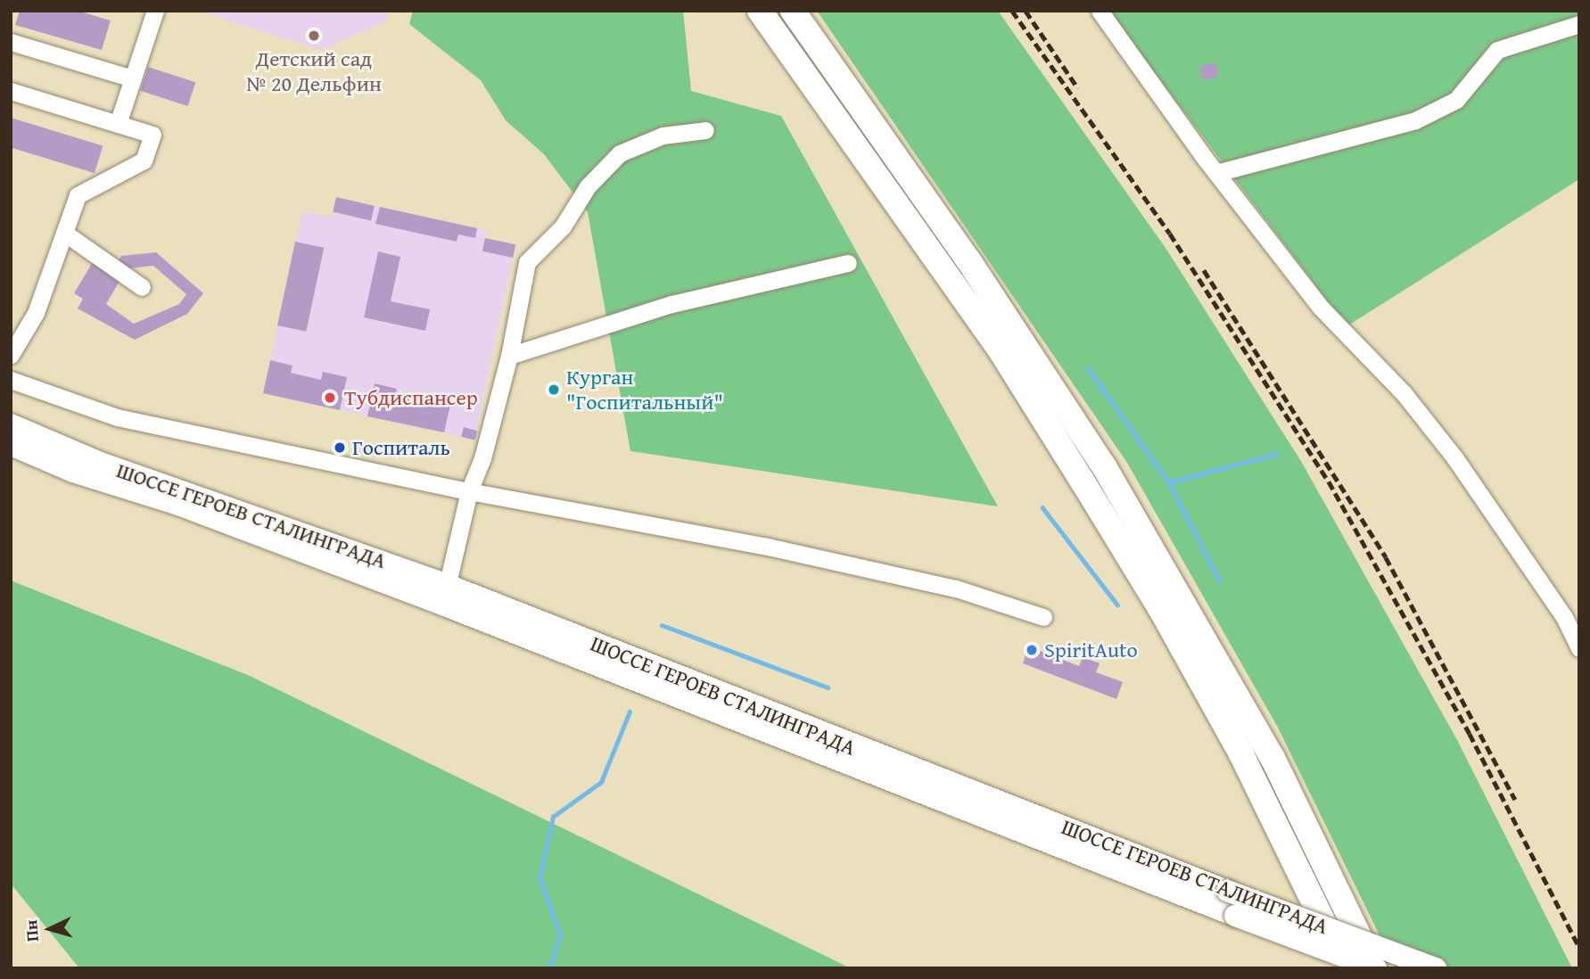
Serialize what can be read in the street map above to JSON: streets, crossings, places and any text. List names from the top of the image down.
{
  "streets": {
    "main road": ["ШОССЕ ГЕРОЕВ СТАЛИНГРАДА"]
  },
  "places": [
    "Детский сад № 20 Дельфин",
    "Курган \"Госпитальный\"",
    "Тубдиспансер",
    "Госпиталь",
    "SpiritAuto"
  ],
  "north": "left"
}
